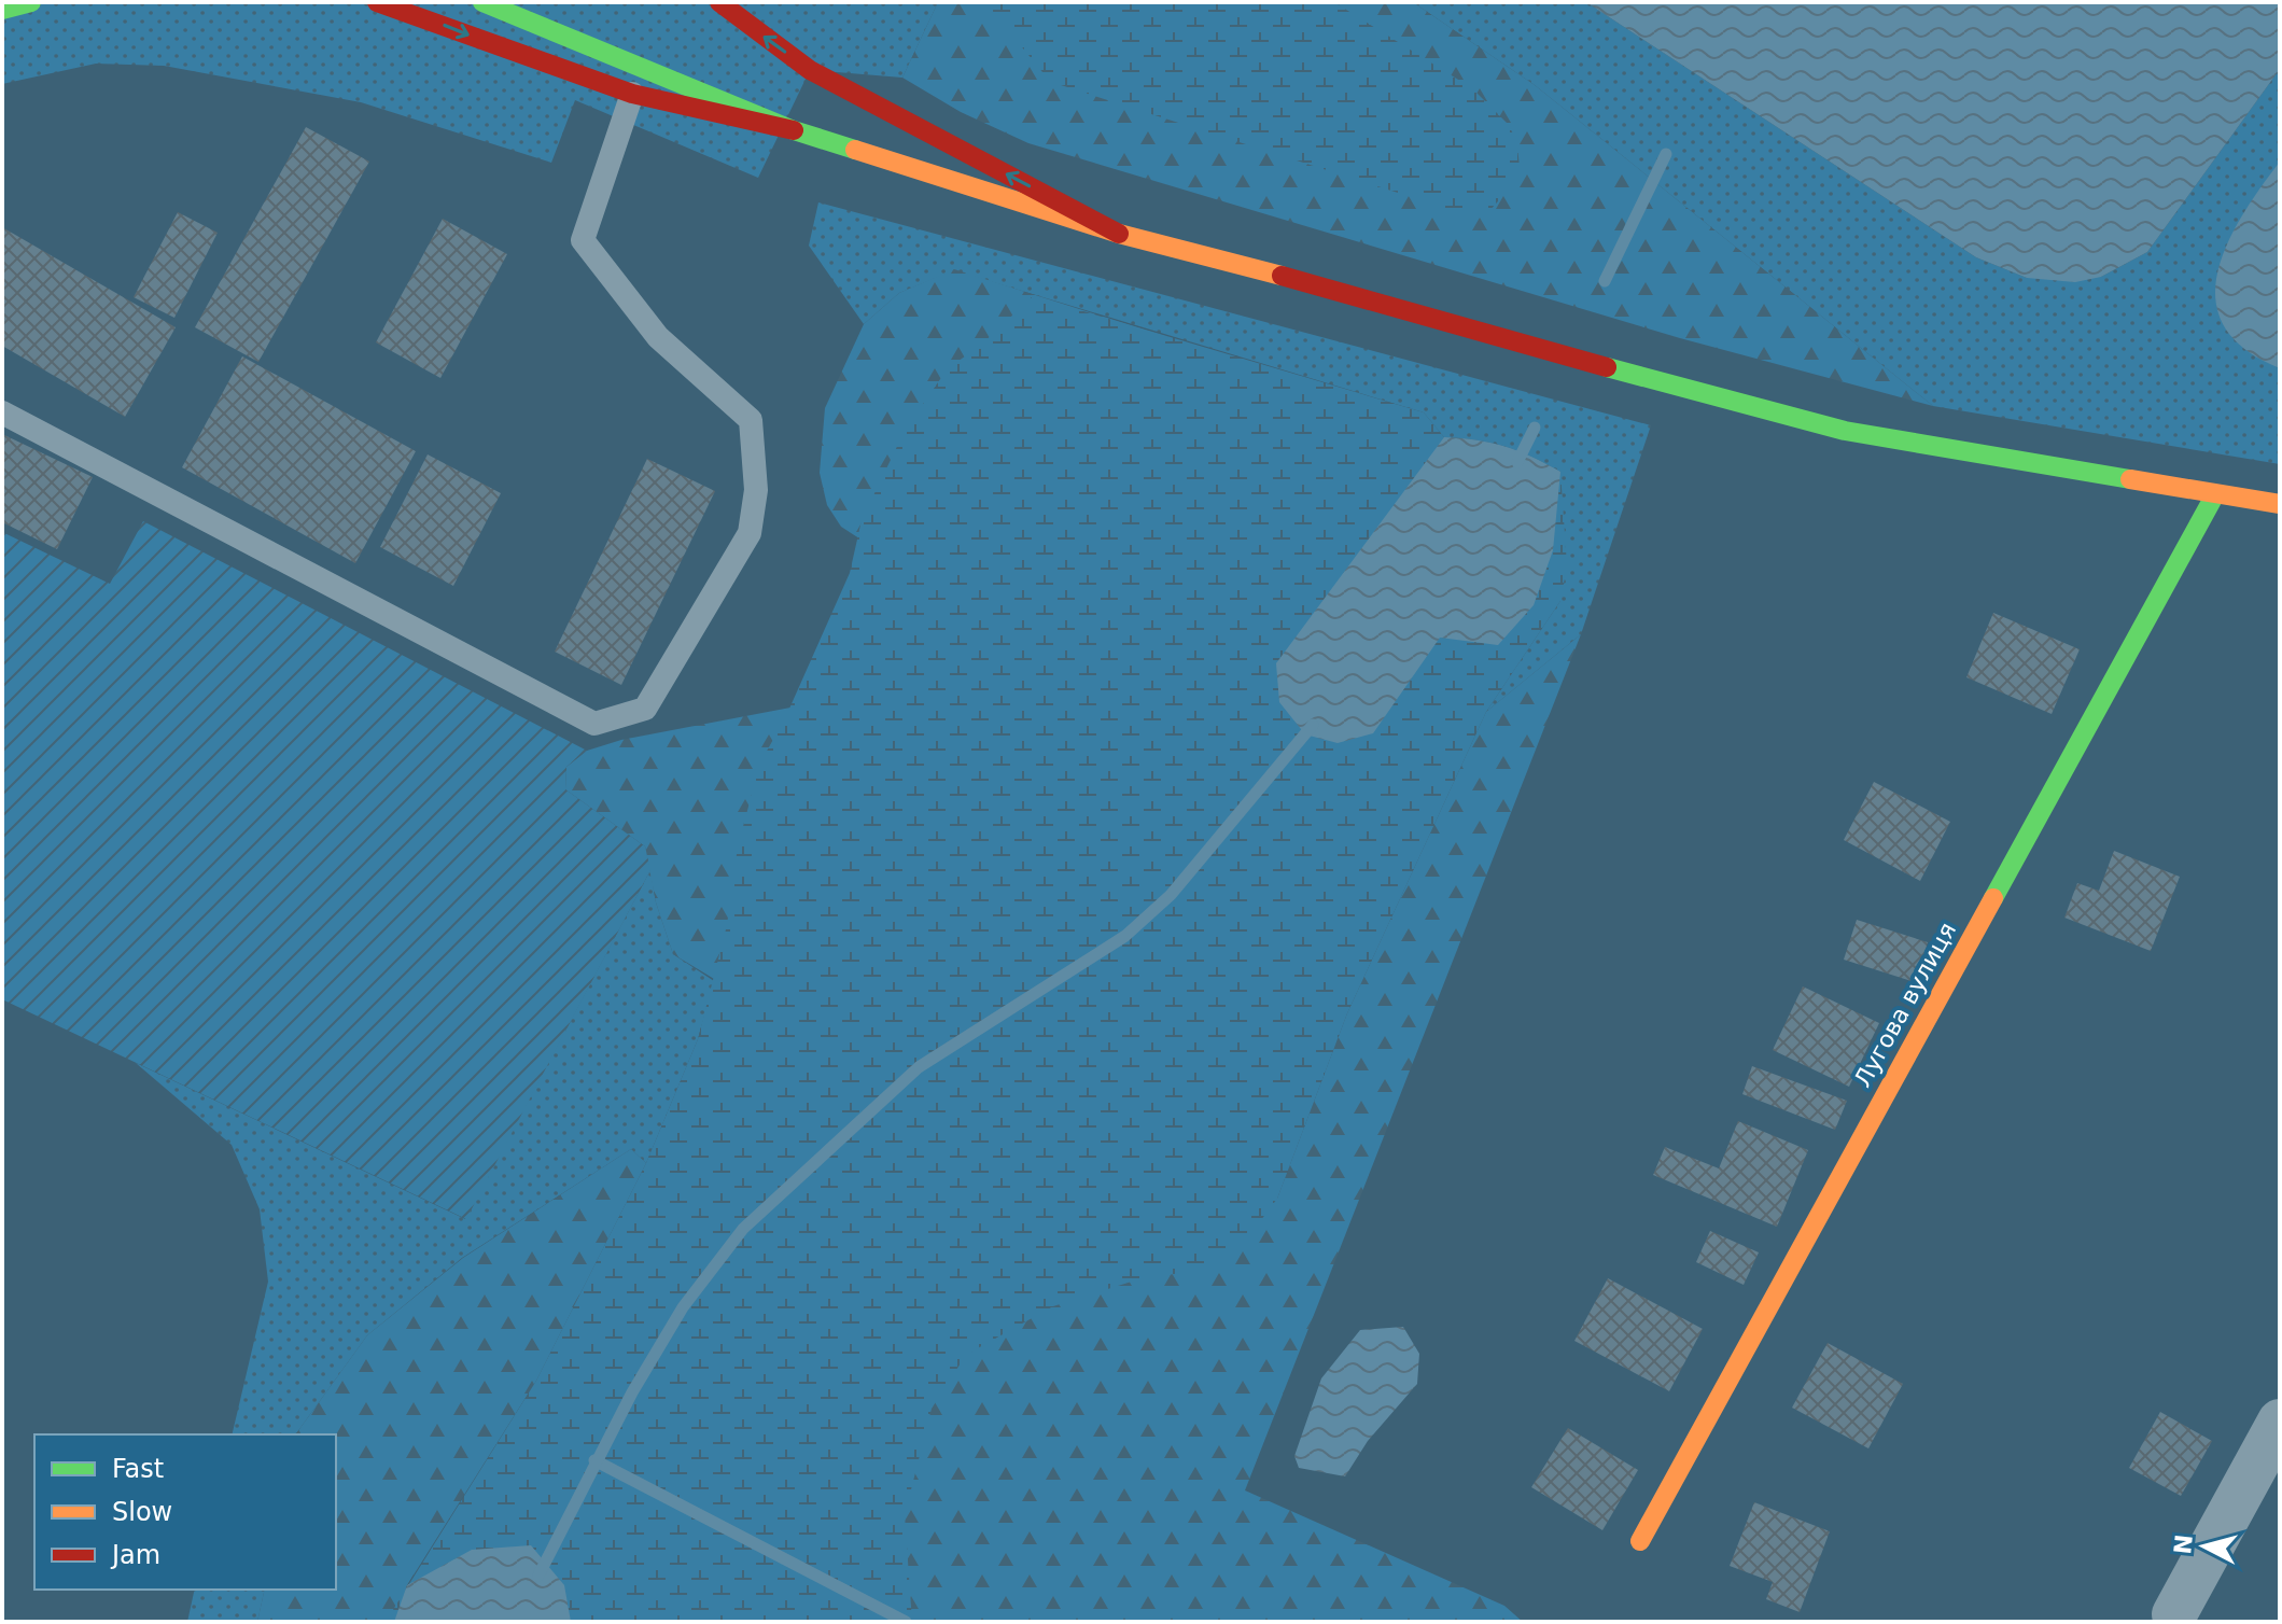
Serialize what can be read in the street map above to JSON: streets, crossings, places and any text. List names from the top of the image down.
{
  "streets": {
    "main road": ["Лугова вулиця"]
  },
  "legend": ["Fast", "Slow", "Jam"],
  "north": "left"
}
